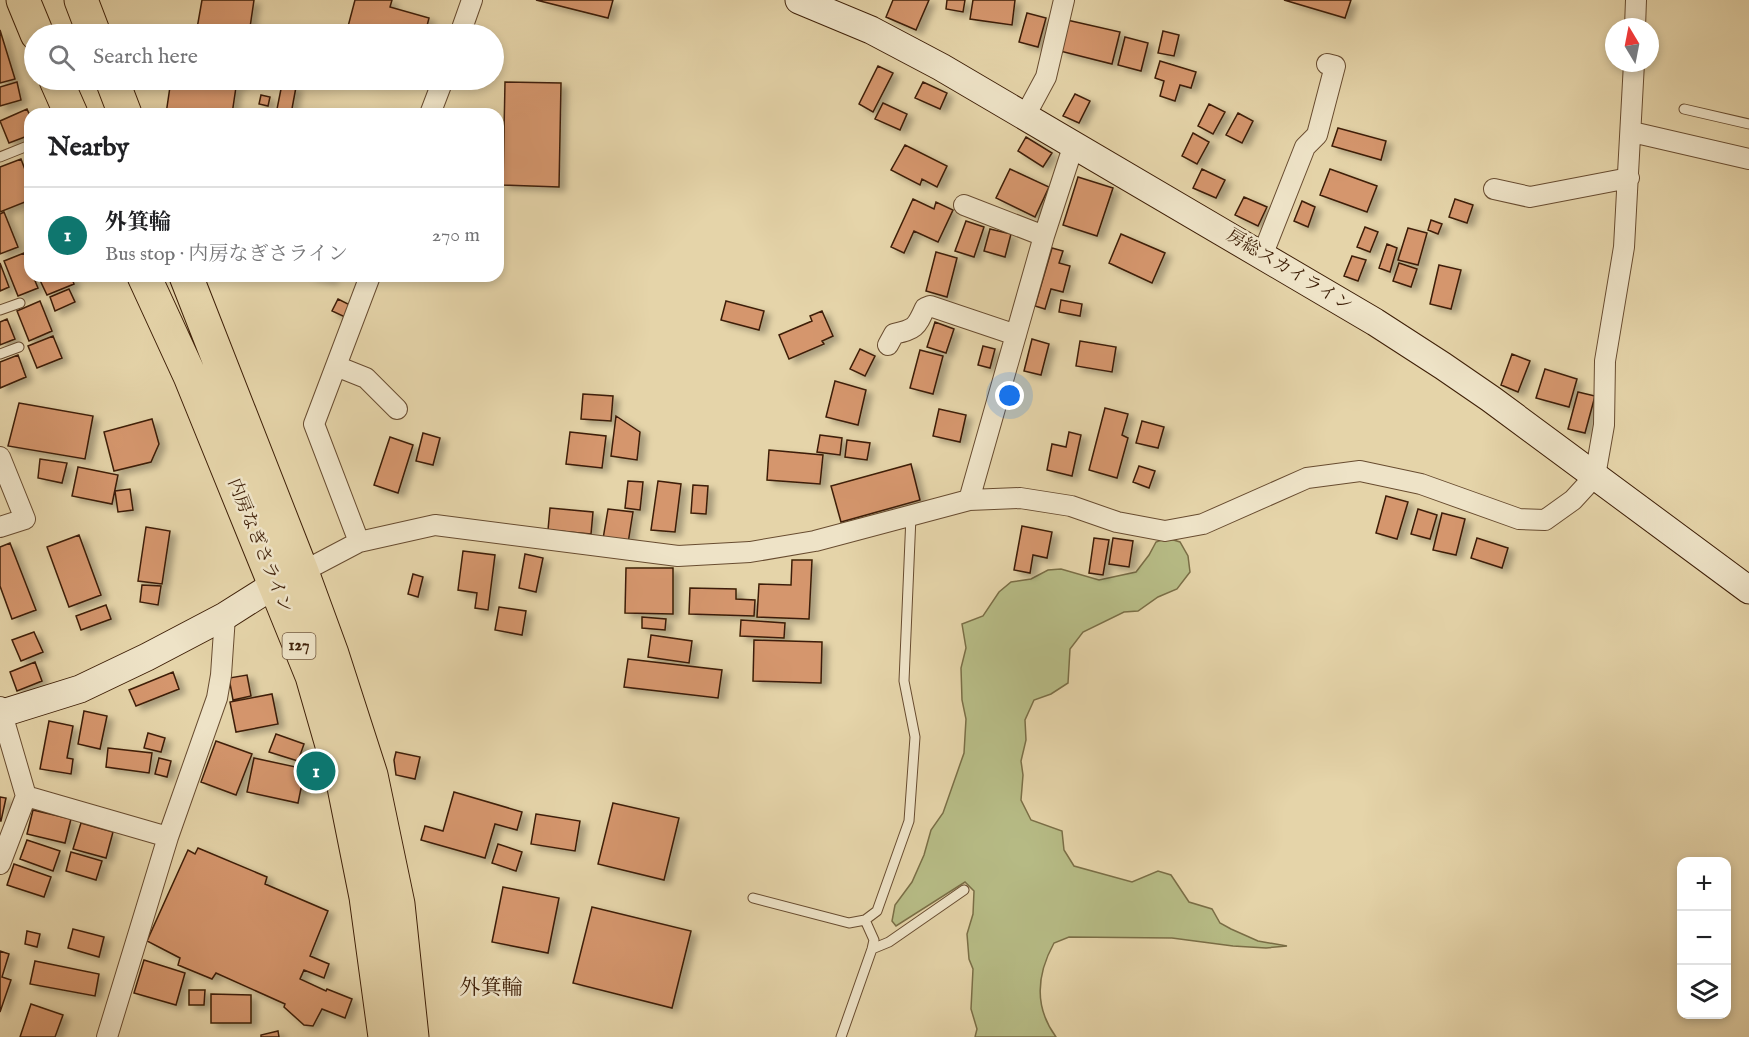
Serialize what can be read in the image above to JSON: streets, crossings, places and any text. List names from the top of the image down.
{
  "streets": {
    "highway": ["内房なぎさライン", "127"],
    "main road": ["房総スカイライン"]
  },
  "districts": ["外箕輪"],
  "north": "top",
  "page": {
    "search": "Search here",
    "heading": "Nearby",
    "list": [
      {
        "mark": "1",
        "name": "外箕輪",
        "note": "Bus stop · 内房なぎさライン",
        "value": "270 m"
      }
    ],
    "pins": "1",
    "map_buttons": ["+", "−"]
  }
}
